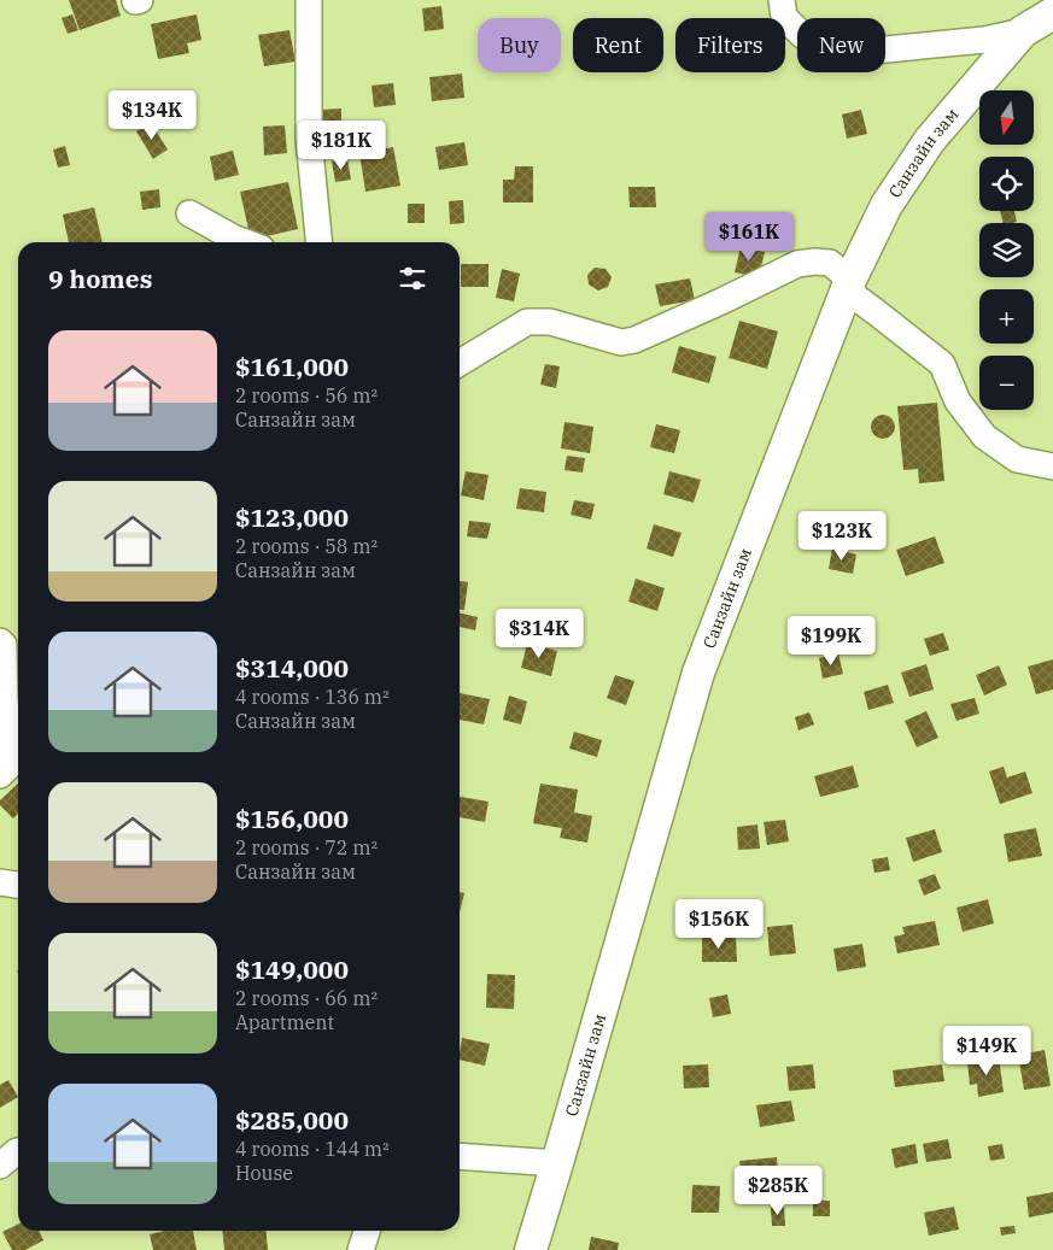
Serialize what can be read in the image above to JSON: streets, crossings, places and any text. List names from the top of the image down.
{
  "streets": {
    "main road": ["Санзайн зам"]
  },
  "north": "bottom",
  "page": {
    "chip": [
      "Buy",
      "Rent",
      "Filters",
      "New"
    ],
    "map_buttons": ["+", "−"],
    "price": [
      "$134K",
      "$181K",
      "$161K",
      "$123K",
      "$314K",
      "$199K",
      "$156K",
      "$149K",
      "$285K"
    ],
    "heading": "9 homes",
    "list": [
      {
        "name": "$161,000",
        "note": "2 rooms · 56 m² · Санзайн зам"
      },
      {
        "name": "$123,000",
        "note": "2 rooms · 58 m² · Санзайн зам"
      },
      {
        "name": "$314,000",
        "note": "4 rooms · 136 m² · Санзайн зам"
      },
      {
        "name": "$156,000",
        "note": "2 rooms · 72 m² · Санзайн зам"
      },
      {
        "name": "$149,000",
        "note": "2 rooms · 66 m² · Apartment"
      },
      {
        "name": "$285,000",
        "note": "4 rooms · 144 m² · House"
      }
    ]
  }
}
